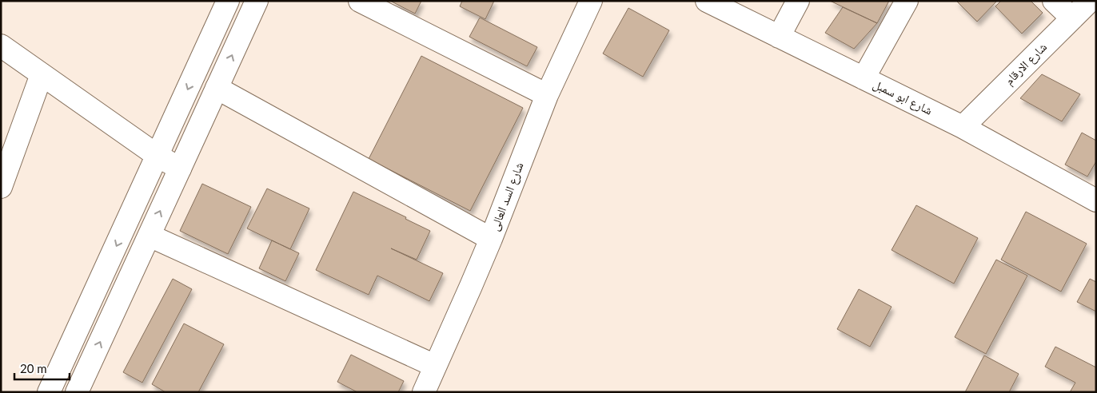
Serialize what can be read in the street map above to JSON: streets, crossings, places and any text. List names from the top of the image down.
{
  "streets": {
    "street": ["شارع الارقام", "شارع ابو سمبل", "شارع السد العالى"]
  },
  "crossings": [
    ["شارع الارقام", "شارع ابو سمبل"]
  ],
  "scale_bar": "20 m"
}
